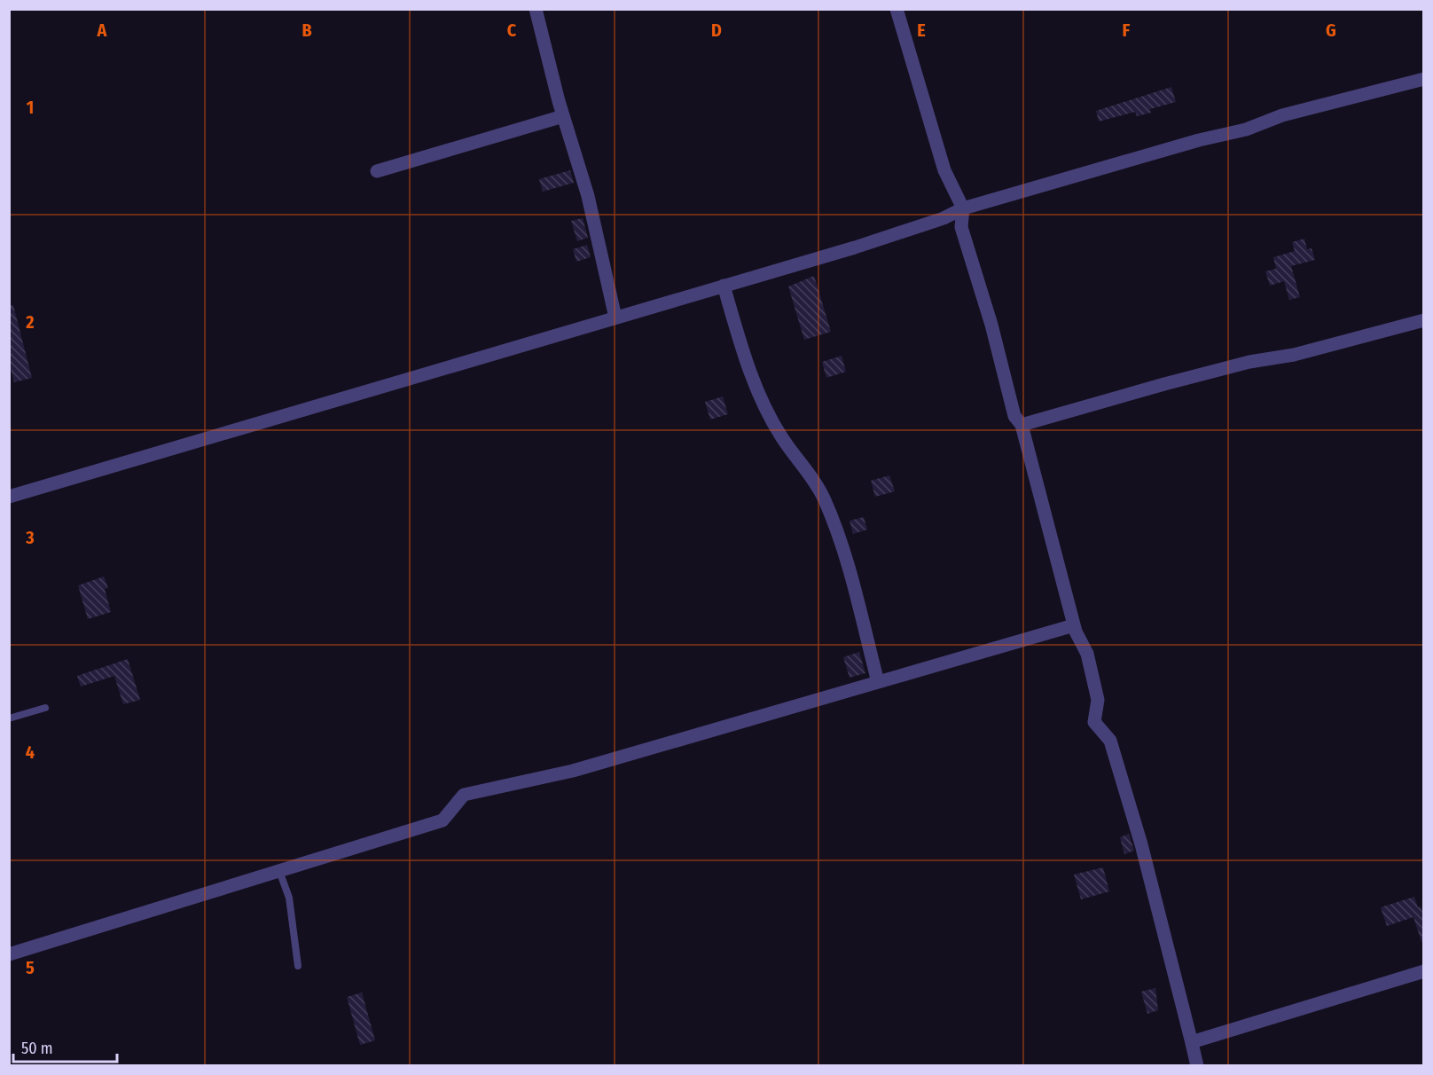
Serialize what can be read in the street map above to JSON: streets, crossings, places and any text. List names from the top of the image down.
{
  "scale_bar": "50 m",
  "grid": {
    "columns": [
      "A",
      "B",
      "C",
      "D",
      "E",
      "F",
      "G"
    ],
    "rows": [
      "1",
      "2",
      "3",
      "4",
      "5"
    ]
  }
}
